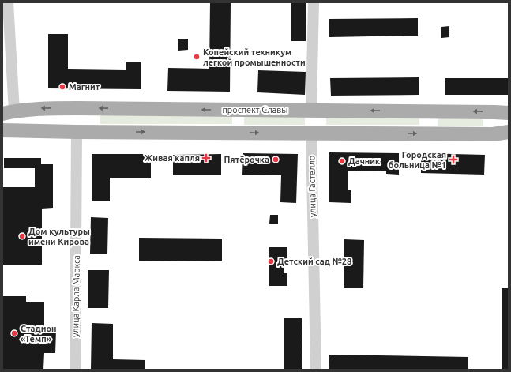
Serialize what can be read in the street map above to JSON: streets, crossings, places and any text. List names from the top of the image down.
{
  "streets": {
    "main road": ["проспект Славы", "улица Гастелло", "улица Карла Маркса"]
  },
  "crossings": [
    ["проспект Славы", "улица Гастелло"],
    ["проспект Славы", "улица Карла Маркса"]
  ],
  "places": {
    "other": [
      "Копейский техникум легкой промышенности",
      "Магнит",
      "Пятёрочка",
      "Дачник",
      "Дом культуры имени Кирова",
      "Детский сад №28",
      "Стадион «Темп»"
    ],
    "health": ["Живая капля", "Городская больница №1"]
  }
}
